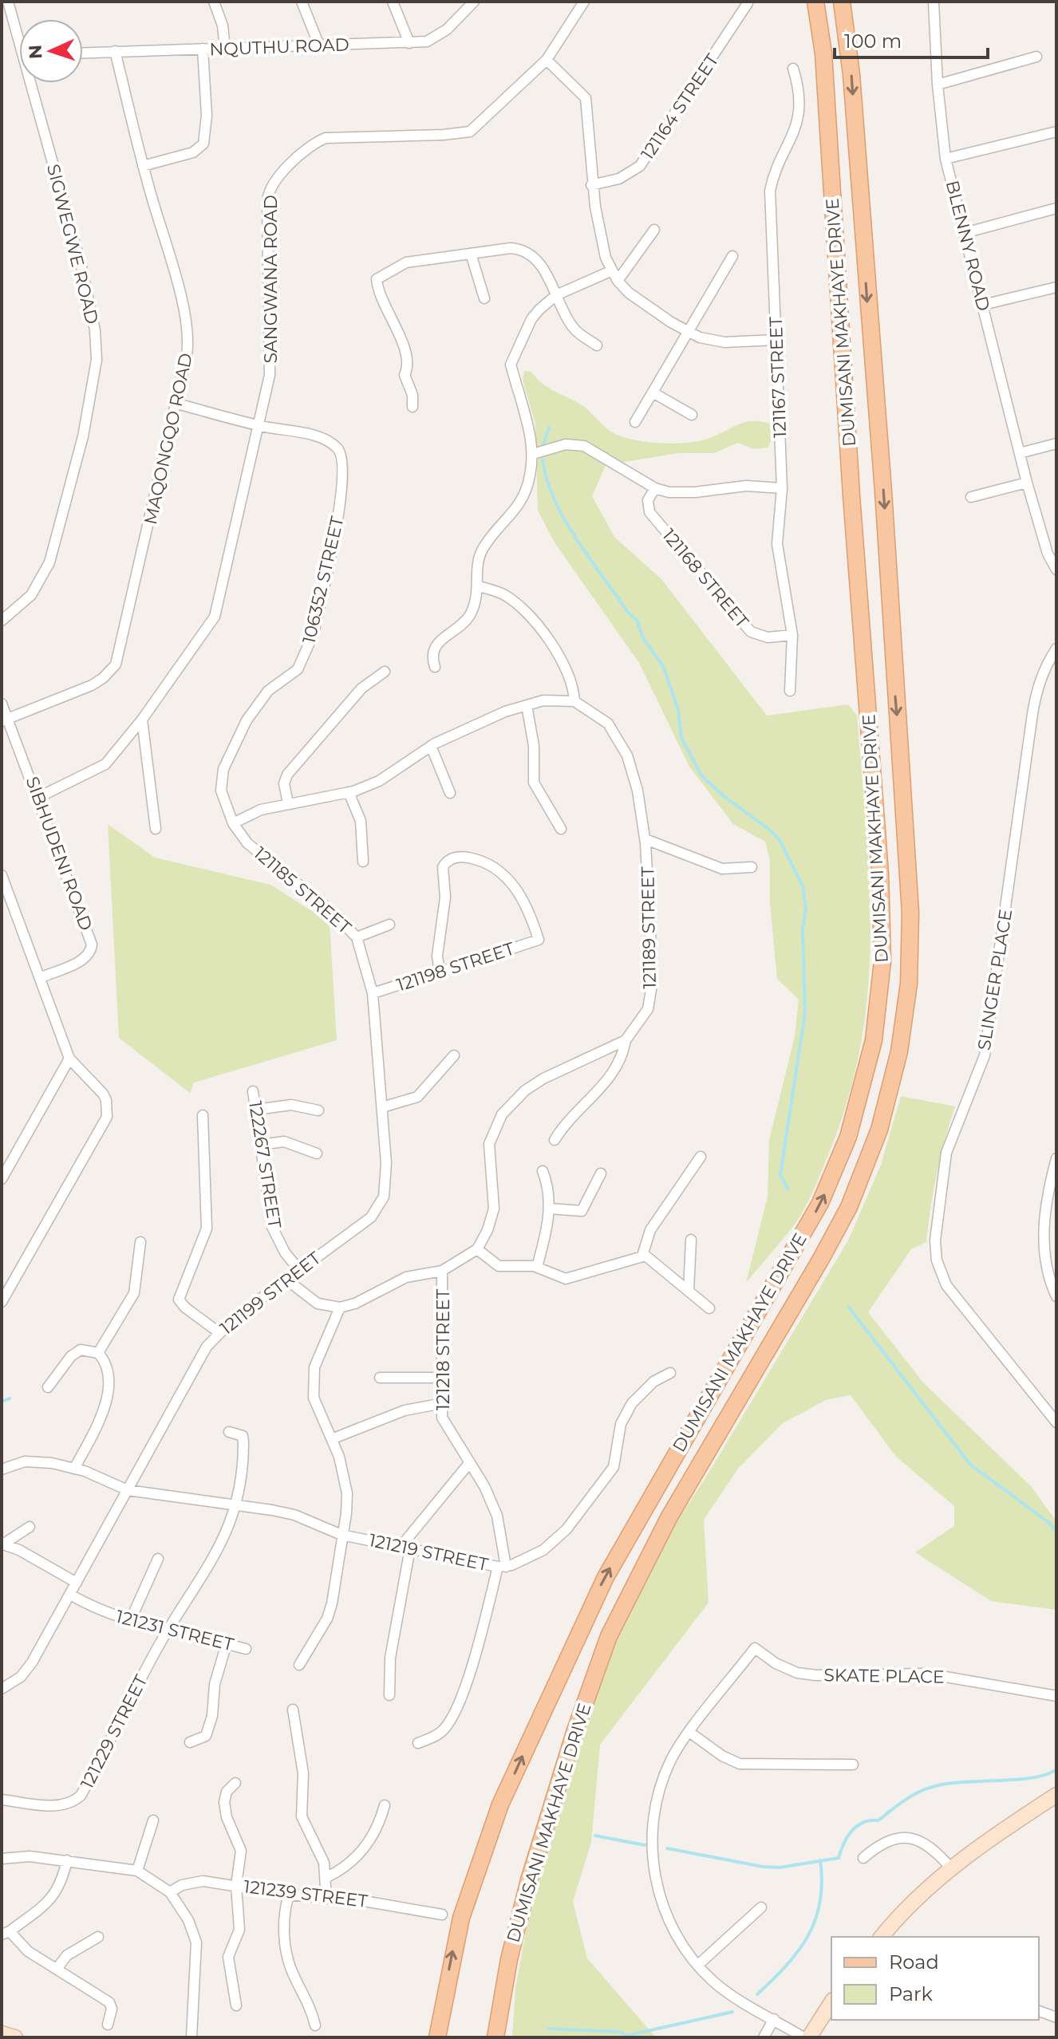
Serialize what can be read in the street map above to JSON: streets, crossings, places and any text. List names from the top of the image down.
{
  "streets": {
    "main road": ["DUMISANI MAKHAYE DRIVE"],
    "street": [
      "NQUTHU ROAD",
      "121164 STREET",
      "SIGWEGWE ROAD",
      "BLENNY ROAD",
      "SANGWANA ROAD",
      "121167 STREET",
      "MAQONGQO ROAD",
      "121168 STREET",
      "106352 STREET",
      "SIBHUDENI ROAD",
      "121185 STREET",
      "121189 STREET",
      "121198 STREET",
      "SLINGER PLACE",
      "122267 STREET",
      "121199 STREET",
      "121218 STREET",
      "121219 STREET",
      "121231 STREET",
      "SKATE PLACE",
      "121229 STREET",
      "121239 STREET"
    ]
  },
  "crossings": [
    ["NQUTHU ROAD", "MAQONGQO ROAD"],
    ["SANGWANA ROAD", "106352 STREET"],
    ["SANGWANA ROAD", "SIBHUDENI ROAD"],
    ["121167 STREET", "121168 STREET"],
    ["MAQONGQO ROAD", "106352 STREET"],
    ["MAQONGQO ROAD", "SIBHUDENI ROAD"],
    ["106352 STREET", "121185 STREET"],
    ["121185 STREET", "121199 STREET"],
    ["121198 STREET", "121199 STREET"],
    ["122267 STREET", "121199 STREET"],
    ["121199 STREET", "121219 STREET"],
    ["121199 STREET", "121231 STREET"],
    ["121218 STREET", "121219 STREET"],
    ["121219 STREET", "121229 STREET"],
    ["121231 STREET", "121229 STREET"]
  ],
  "legend": ["Road", "Park"],
  "scale_bar": "100 m",
  "north": "left"
}
